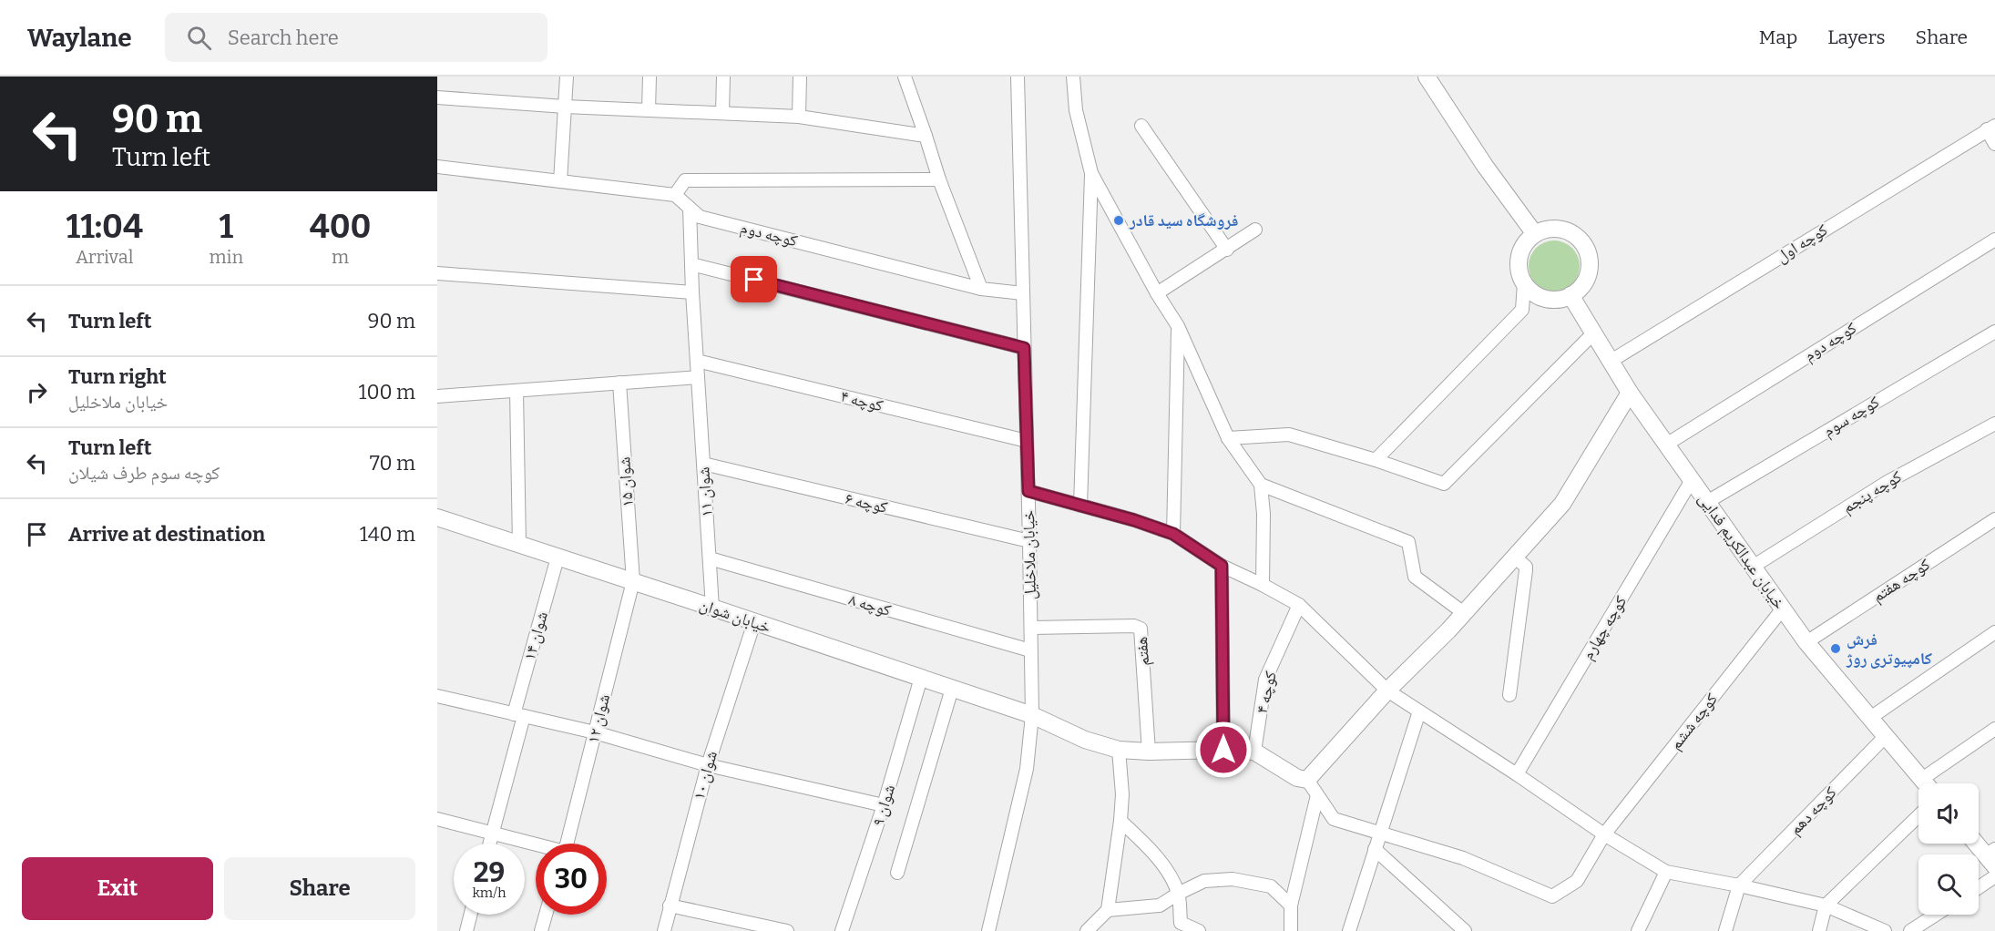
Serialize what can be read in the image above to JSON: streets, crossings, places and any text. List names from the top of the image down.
{
  "streets": {
    "street": [
      "کوچه دوم",
      "کوچه اول",
      "کوچه ۴",
      "کوچه سوم",
      "شوان ۱۵",
      "شوان ۱۱",
      "کوچه پنجم",
      "کوچه ۶",
      "خیابان عبدالکریم فدایی",
      "خیابان ملاخلیل",
      "کوچه هفتم",
      "کوچه ۸",
      "خیابان شوان",
      "کوچه چهارم",
      "شوان ۱۴",
      "هفتم",
      "شوان ۱۲",
      "کوچه ششم",
      "شوان ۱۰",
      "شوان ۹",
      "کوچه دهم"
    ]
  },
  "crossings": [
    ["کوچه دوم", "شوان ۱۱"],
    ["کوچه دوم", "خیابان عبدالکریم فدایی"],
    ["کوچه دوم", "خیابان ملاخلیل"],
    ["کوچه اول", "خیابان عبدالکریم فدایی"],
    ["کوچه ۴", "شوان ۱۱"],
    ["کوچه ۴", "خیابان ملاخلیل"],
    ["کوچه ۴", "خیابان شوان"],
    ["کوچه سوم", "خیابان عبدالکریم فدایی"],
    ["شوان ۱۵", "خیابان شوان"],
    ["شوان ۱۵", "شوان ۱۲"],
    ["شوان ۱۱", "کوچه ۶"],
    ["شوان ۱۱", "کوچه ۸"],
    ["شوان ۱۱", "خیابان شوان"],
    ["کوچه پنجم", "خیابان عبدالکریم فدایی"],
    ["کوچه ۶", "خیابان ملاخلیل"],
    ["خیابان عبدالکریم فدایی", "کوچه هفتم"],
    ["خیابان عبدالکریم فدایی", "کوچه چهارم"],
    ["خیابان عبدالکریم فدایی", "کوچه ششم"],
    ["خیابان عبدالکریم فدایی", "کوچه دهم"],
    ["خیابان ملاخلیل", "کوچه ۸"],
    ["خیابان ملاخلیل", "خیابان شوان"],
    ["خیابان ملاخلیل", "هفتم"],
    ["خیابان شوان", "شوان ۱۴"],
    ["خیابان شوان", "هفتم"],
    ["خیابان شوان", "شوان ۱۲"],
    ["خیابان شوان", "شوان ۱۰"],
    ["خیابان شوان", "شوان ۹"]
  ],
  "places": ["فروشگاه سید قادر", "فرش کامپیوتری روژ"],
  "page": {
    "header": "Waylane",
    "search": "Search here",
    "nav": ["Map", "Layers", "Share"],
    "turn": ["90 m", "Turn left"],
    "eta": [
      "11:04",
      "Arrival",
      "1",
      "min",
      "400",
      "m"
    ],
    "list": [
      {
        "name": "Turn left",
        "value": "90 m"
      },
      {
        "name": "Turn right",
        "note": "خیابان ملاخلیل",
        "value": "100 m"
      },
      {
        "name": "Turn left",
        "note": "کوچه سوم طرف شیلان",
        "value": "70 m"
      },
      {
        "name": "Arrive at destination",
        "value": "140 m"
      }
    ],
    "speed": "29 km/h",
    "limit": "30",
    "buttons": ["Exit", "Share"]
  }
}
